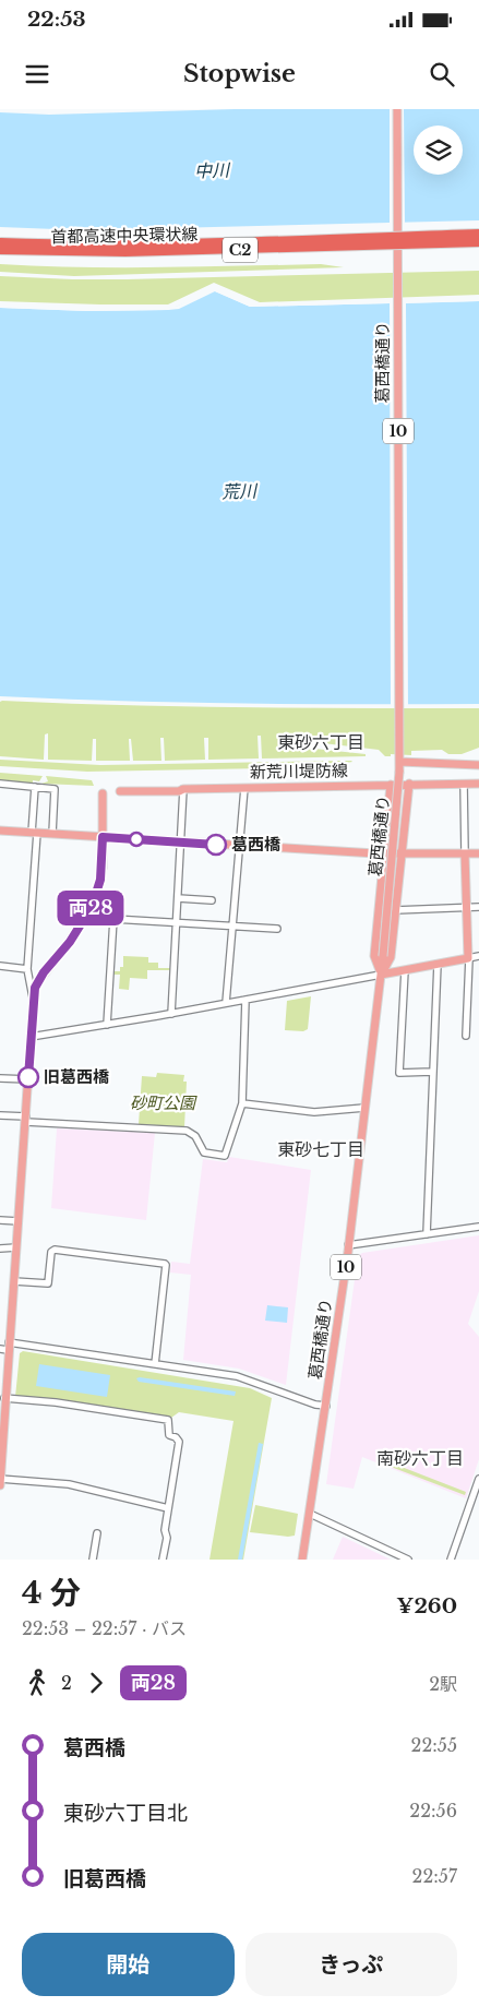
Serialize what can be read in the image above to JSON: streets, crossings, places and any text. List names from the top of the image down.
{
  "streets": {
    "highway": ["首都高速中央環状線", "C2"],
    "main road": ["葛西橋通り", "10", "新荒川堤防線"]
  },
  "crossings": [
    ["葛西橋通り", "10"],
    ["10", "新荒川堤防線"]
  ],
  "districts": ["東砂六丁目", "東砂七丁目", "南砂六丁目"],
  "water": ["中川", "荒川"],
  "parks": ["砂町公園"],
  "places": ["葛西橋", "旧葛西橋"],
  "lines": ["bus line 両28"],
  "page": {
    "status": "22:53",
    "header": "Stopwise",
    "on_map": "両28",
    "heading": ["4 分", "22:53 – 22:57 · バス", "¥260"],
    "legs": ["2", "両28", "2駅"],
    "list": [
      {
        "name": "葛西橋",
        "value": "22:55"
      },
      {
        "name": "東砂六丁目北",
        "value": "22:56"
      },
      {
        "name": "旧葛西橋",
        "value": "22:57"
      }
    ],
    "buttons": ["開始", "きっぷ"]
  }
}
